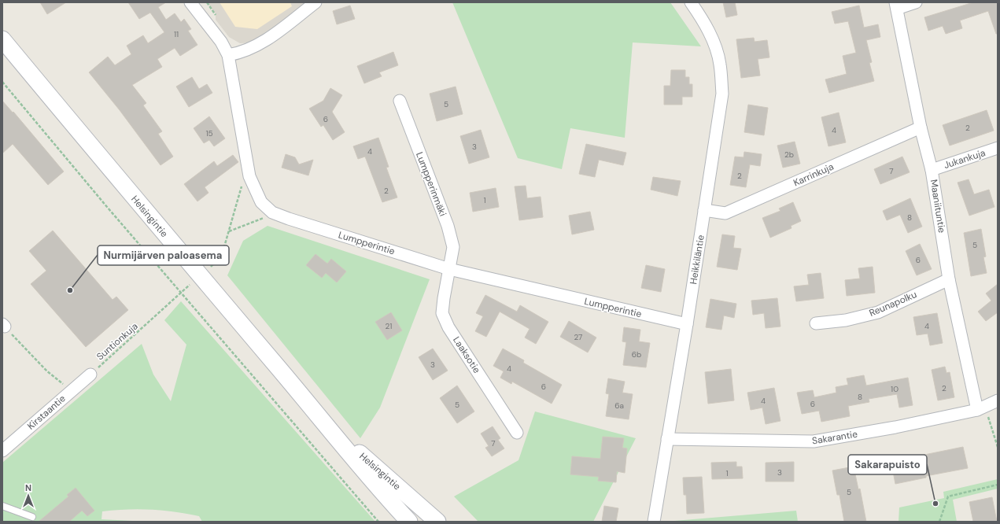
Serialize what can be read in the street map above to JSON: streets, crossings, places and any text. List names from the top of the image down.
{
  "streets": {
    "main road": ["Helsingintie"],
    "street": [
      "Jukankuja",
      "Karrinkuja",
      "Lumpperinmäki",
      "Maaniituntie",
      "Lumpperintie",
      "Heikkiläntie",
      "Reunapolku",
      "Laaksotie",
      "Kirstaantie",
      "Sakarantie"
    ],
    "path": ["Suntionkuja"]
  },
  "crossings": [
    ["Jukankuja", "Maaniituntie"],
    ["Karrinkuja", "Maaniituntie"],
    ["Karrinkuja", "Heikkiläntie"],
    ["Lumpperinmäki", "Lumpperintie"],
    ["Lumpperinmäki", "Laaksotie"],
    ["Maaniituntie", "Reunapolku"],
    ["Maaniituntie", "Sakarantie"],
    ["Helsingintie", "Suntionkuja"],
    ["Lumpperintie", "Heikkiläntie"],
    ["Lumpperintie", "Suntionkuja"],
    ["Lumpperintie", "Laaksotie"],
    ["Heikkiläntie", "Sakarantie"],
    ["Suntionkuja", "Kirstaantie"]
  ],
  "places": ["Nurmijärven paloasema", "Sakarapuisto"],
  "house_numbers": [
    "11",
    "5",
    "6",
    "2",
    "4",
    "15",
    "3",
    "4",
    "2b",
    "7",
    "2",
    "2",
    "1",
    "8",
    "5",
    "6",
    "21",
    "4",
    "27",
    "6b",
    "3",
    "4",
    "6",
    "2",
    "10",
    "8",
    "4",
    "6",
    "5",
    "6a",
    "7",
    "3",
    "1",
    "5"
  ],
  "north": "top"
}
